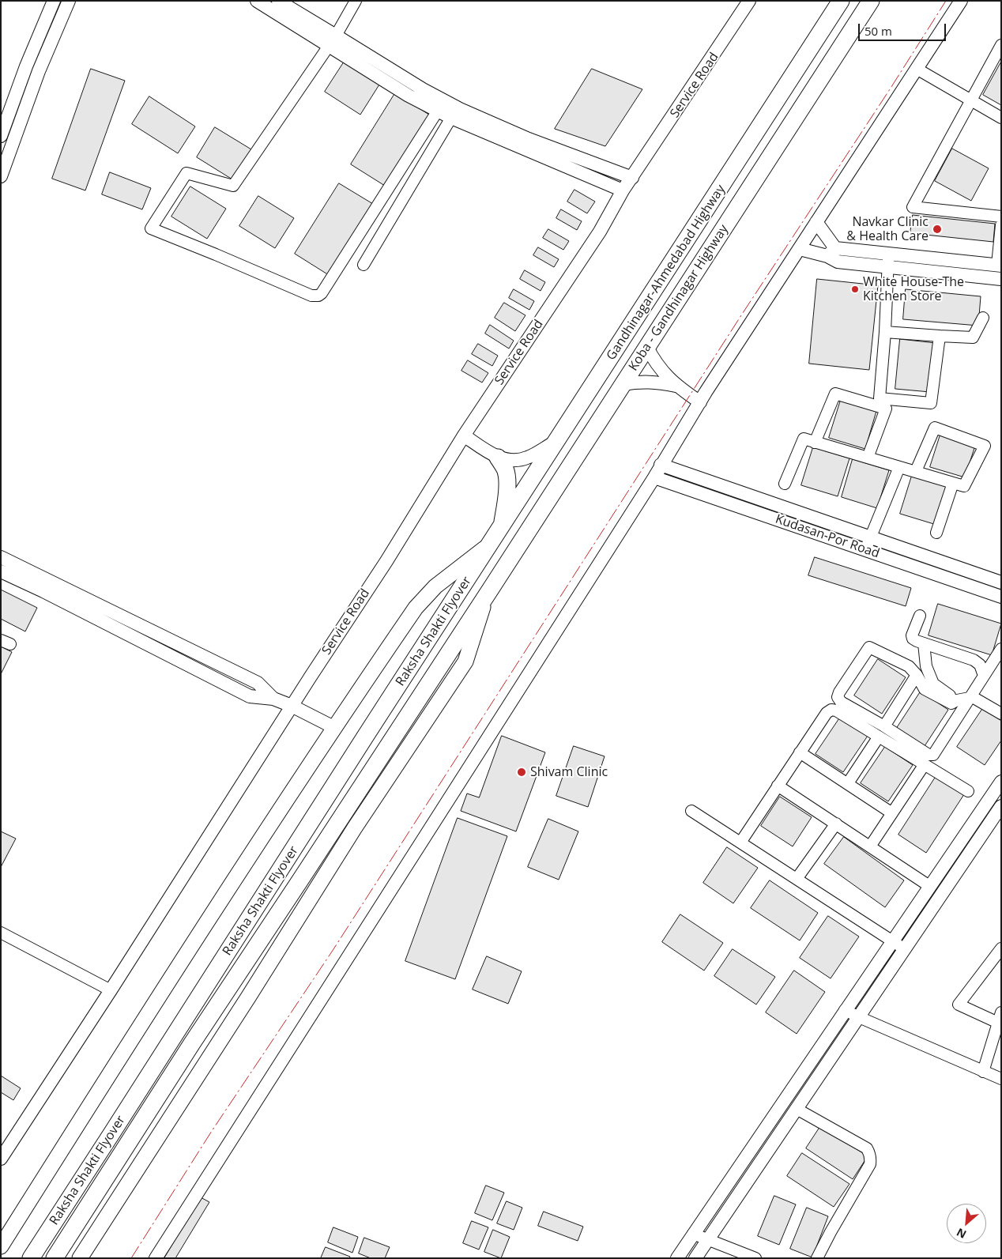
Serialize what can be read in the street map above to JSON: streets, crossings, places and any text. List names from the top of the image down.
{
  "streets": {
    "main road": ["Gandhinagar-Ahmedabad Highway", "Koba - Gandhinagar Highway", "Raksha Shakti Flyover"],
    "street": ["Service Road", "Kudasan-Por Road"]
  },
  "crossings": [
    ["Gandhinagar-Ahmedabad Highway", "Raksha Shakti Flyover"],
    ["Koba - Gandhinagar Highway", "Raksha Shakti Flyover"]
  ],
  "places": ["Navkar Clinic & Health Care", "White House-The Kitchen Store", "Shivam Clinic"],
  "scale_bar": "50 m",
  "north": "bottom left"
}
